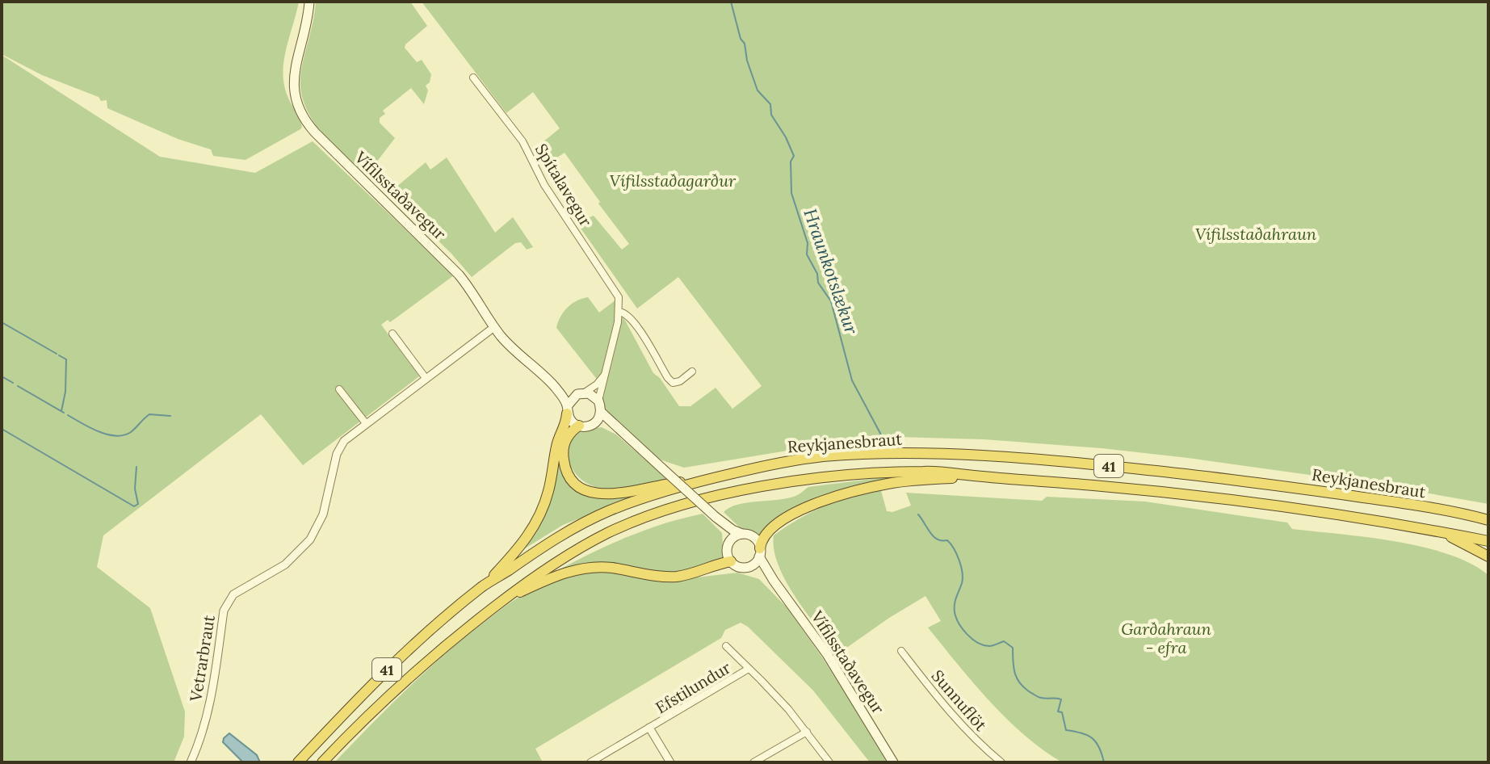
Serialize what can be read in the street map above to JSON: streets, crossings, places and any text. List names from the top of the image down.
{
  "streets": {
    "highway": ["Reykjanesbraut", "41"],
    "main road": ["Vífilsstaðavegur"],
    "street": [
      "Spítalavegur",
      "Vetrarbraut",
      "Efstilundur",
      "Sunnuflöt"
    ]
  },
  "crossings": [
    ["Vífilsstaðavegur", "Vetrarbraut"]
  ],
  "water": ["Hraunkotslækur"],
  "parks": ["Vífilsstaðagarður", "Vífilsstaðahraun", "Garðahraun - efra"]
}
